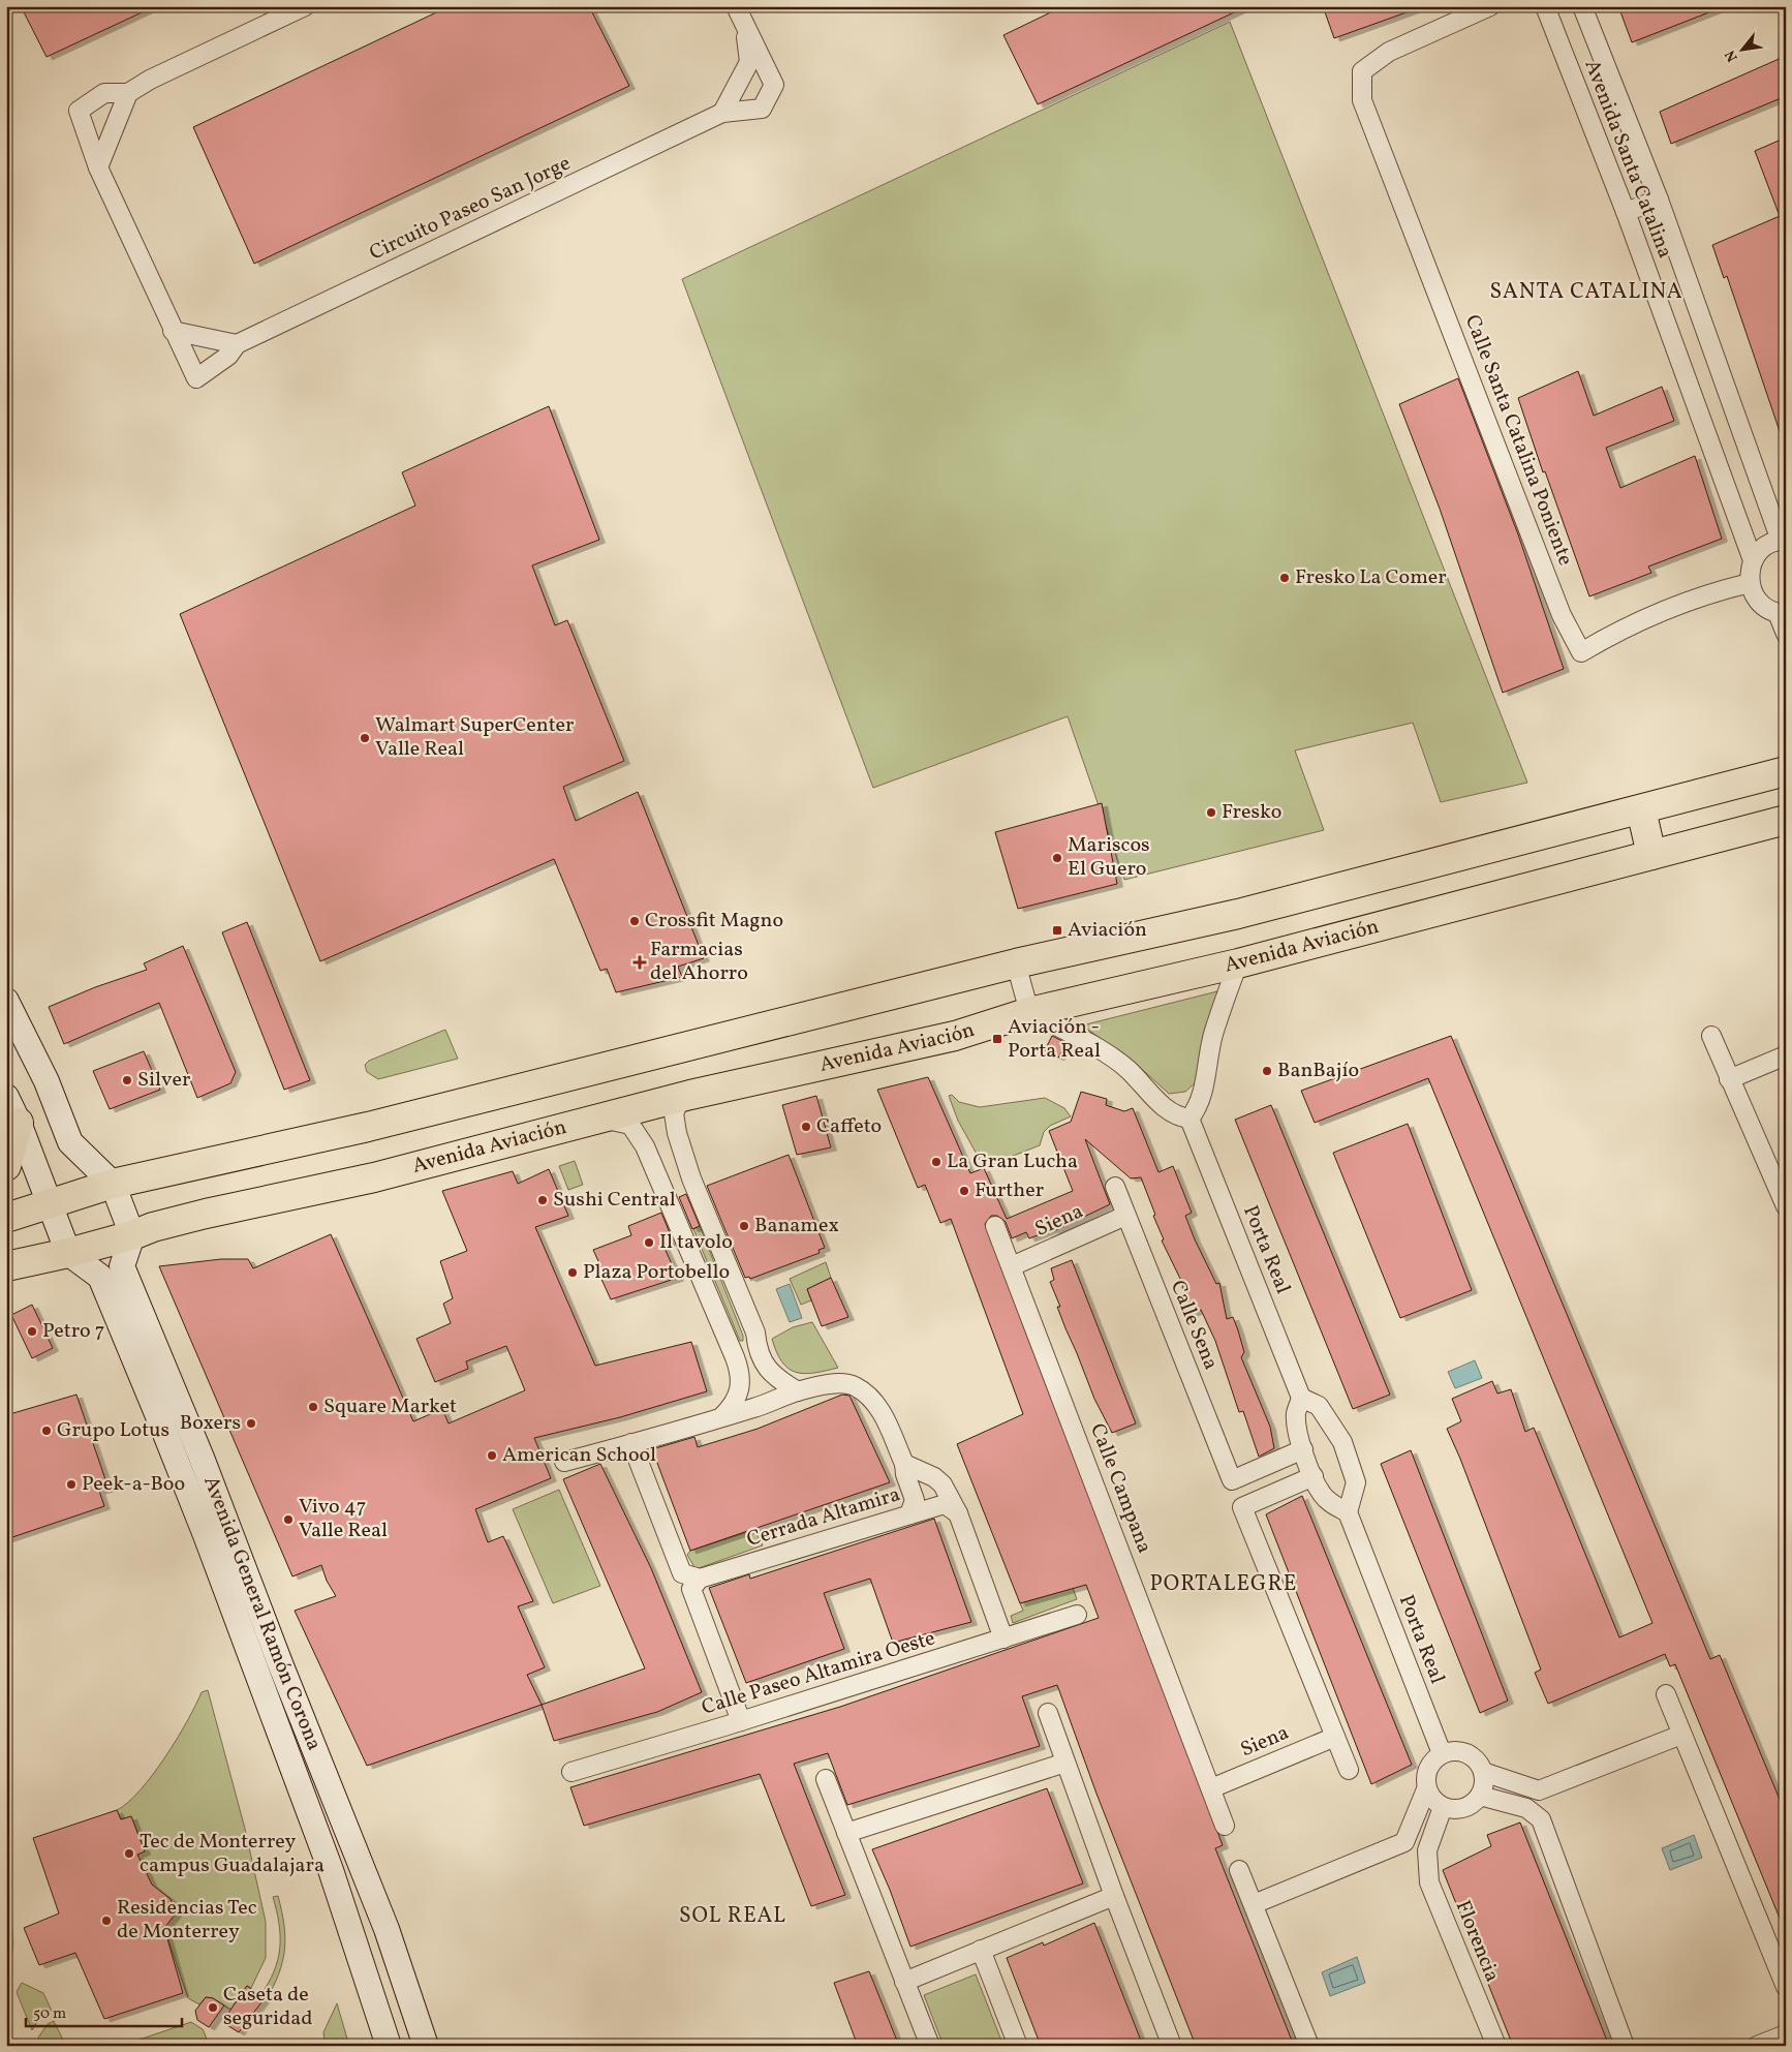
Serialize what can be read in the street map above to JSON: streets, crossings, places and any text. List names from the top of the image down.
{
  "streets": {
    "main road": ["Avenida Aviación", "Avenida General Ramón Corona"],
    "street": [
      "Avenida Santa Catalina",
      "Circuito Paseo San Jorge",
      "Calle Santa Catalina Poniente",
      "Siena",
      "Porta Real",
      "Calle Sena",
      "Calle Campana",
      "Cerrada Altamira",
      "Calle Paseo Altamira Oeste",
      "Florencia"
    ]
  },
  "crossings": [
    ["Avenida Aviación", "Avenida General Ramón Corona"],
    ["Siena", "Calle Sena"],
    ["Siena", "Calle Campana"],
    ["Porta Real", "Florencia"]
  ],
  "districts": ["SANTA CATALINA", "PORTALEGRE", "SOL REAL"],
  "places": {
    "other": [
      "Fresko La Comer",
      "Walmart SuperCenter Valle Real",
      "Fresko",
      "Mariscos El Guero",
      "Crossfit Magno",
      "BanBajío",
      "Silver",
      "Caffeto",
      "La Gran Lucha",
      "Further",
      "Sushi Central",
      "Banamex",
      "Il tavolo",
      "Plaza Portobello",
      "Petro 7",
      "Square Market",
      "Boxers",
      "Grupo Lotus",
      "American School",
      "Peek-a-Boo",
      "Vivo 47 Valle Real",
      "Tec de Monterrey campus Guadalajara",
      "Residencias Tec de Monterrey",
      "Caseta de seguridad"
    ],
    "transit": ["Aviación", "Aviación - Porta Real"],
    "health": ["Farmacias del Ahorro"]
  },
  "scale_bar": "50 m",
  "north": "bottom left"
}
